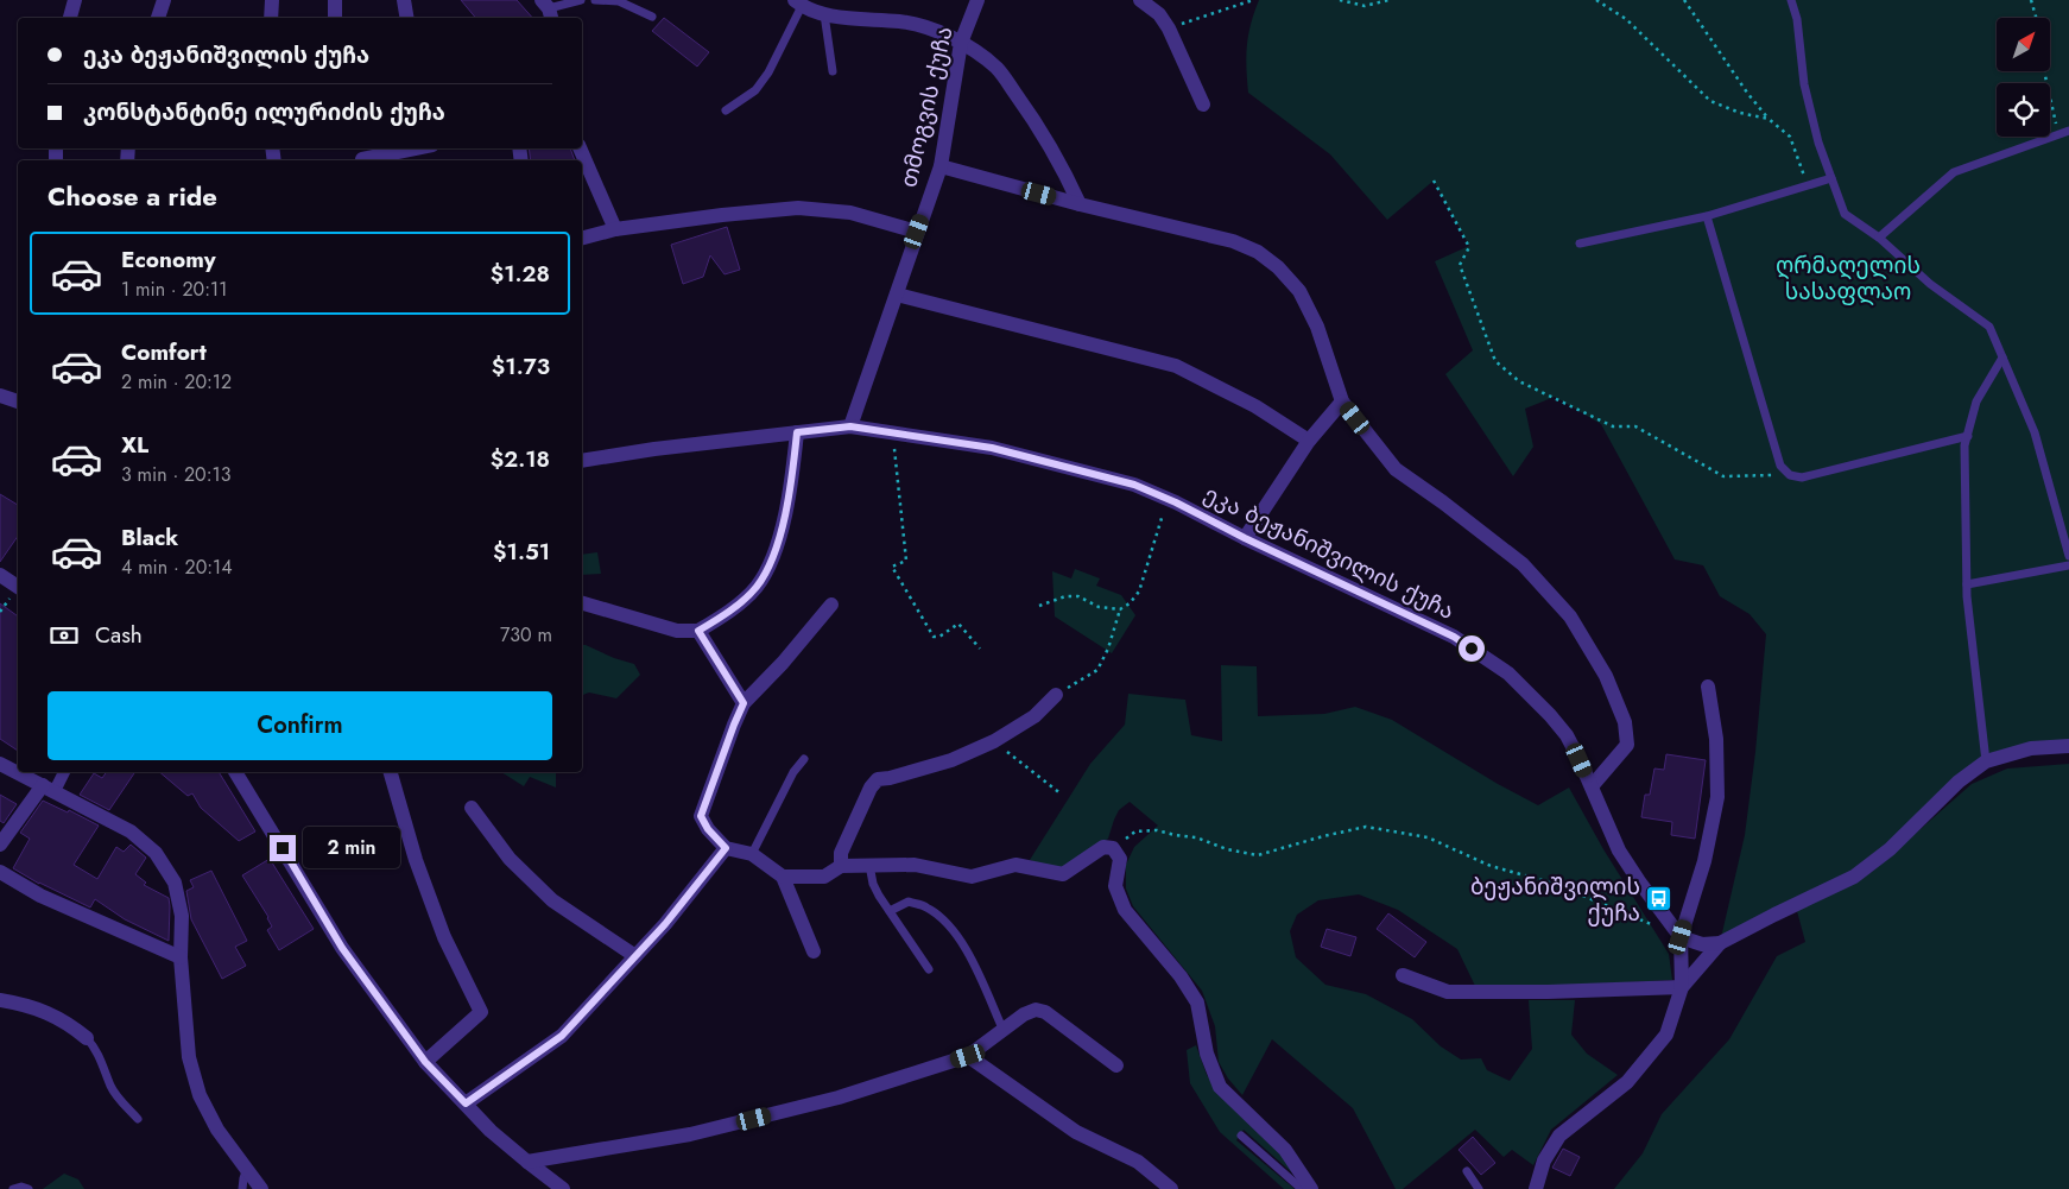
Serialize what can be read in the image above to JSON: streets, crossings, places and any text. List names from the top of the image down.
{
  "streets": {
    "street": ["თმოგვის ქუჩა", "ეკა ბეჟანიშვილის ქუჩა"]
  },
  "crossings": [
    ["თმოგვის ქუჩა", "ეკა ბეჟანიშვილის ქუჩა"]
  ],
  "parks": ["ღრმაღელის სასაფლაო"],
  "places": {
    "bus stop": ["ბეჟანიშვილის ქუჩა"]
  },
  "north": "top right",
  "page": {
    "banner": ["ეკა ბეჟანიშვილის ქუჩა", "კონსტანტინე ილურიძის ქუჩა"],
    "heading": "Choose a ride",
    "list": [
      {
        "name": "Economy",
        "note": "1 min · 20:11",
        "value": "$1.28"
      },
      {
        "name": "Comfort",
        "note": "2 min · 20:12",
        "value": "$1.73"
      },
      {
        "name": "XL",
        "note": "3 min · 20:13",
        "value": "$2.18"
      },
      {
        "name": "Black",
        "note": "4 min · 20:14",
        "value": "$1.51"
      }
    ],
    "pay": ["Cash", "730 m"],
    "buttons": "Confirm",
    "bubble": "2 min"
  }
}
